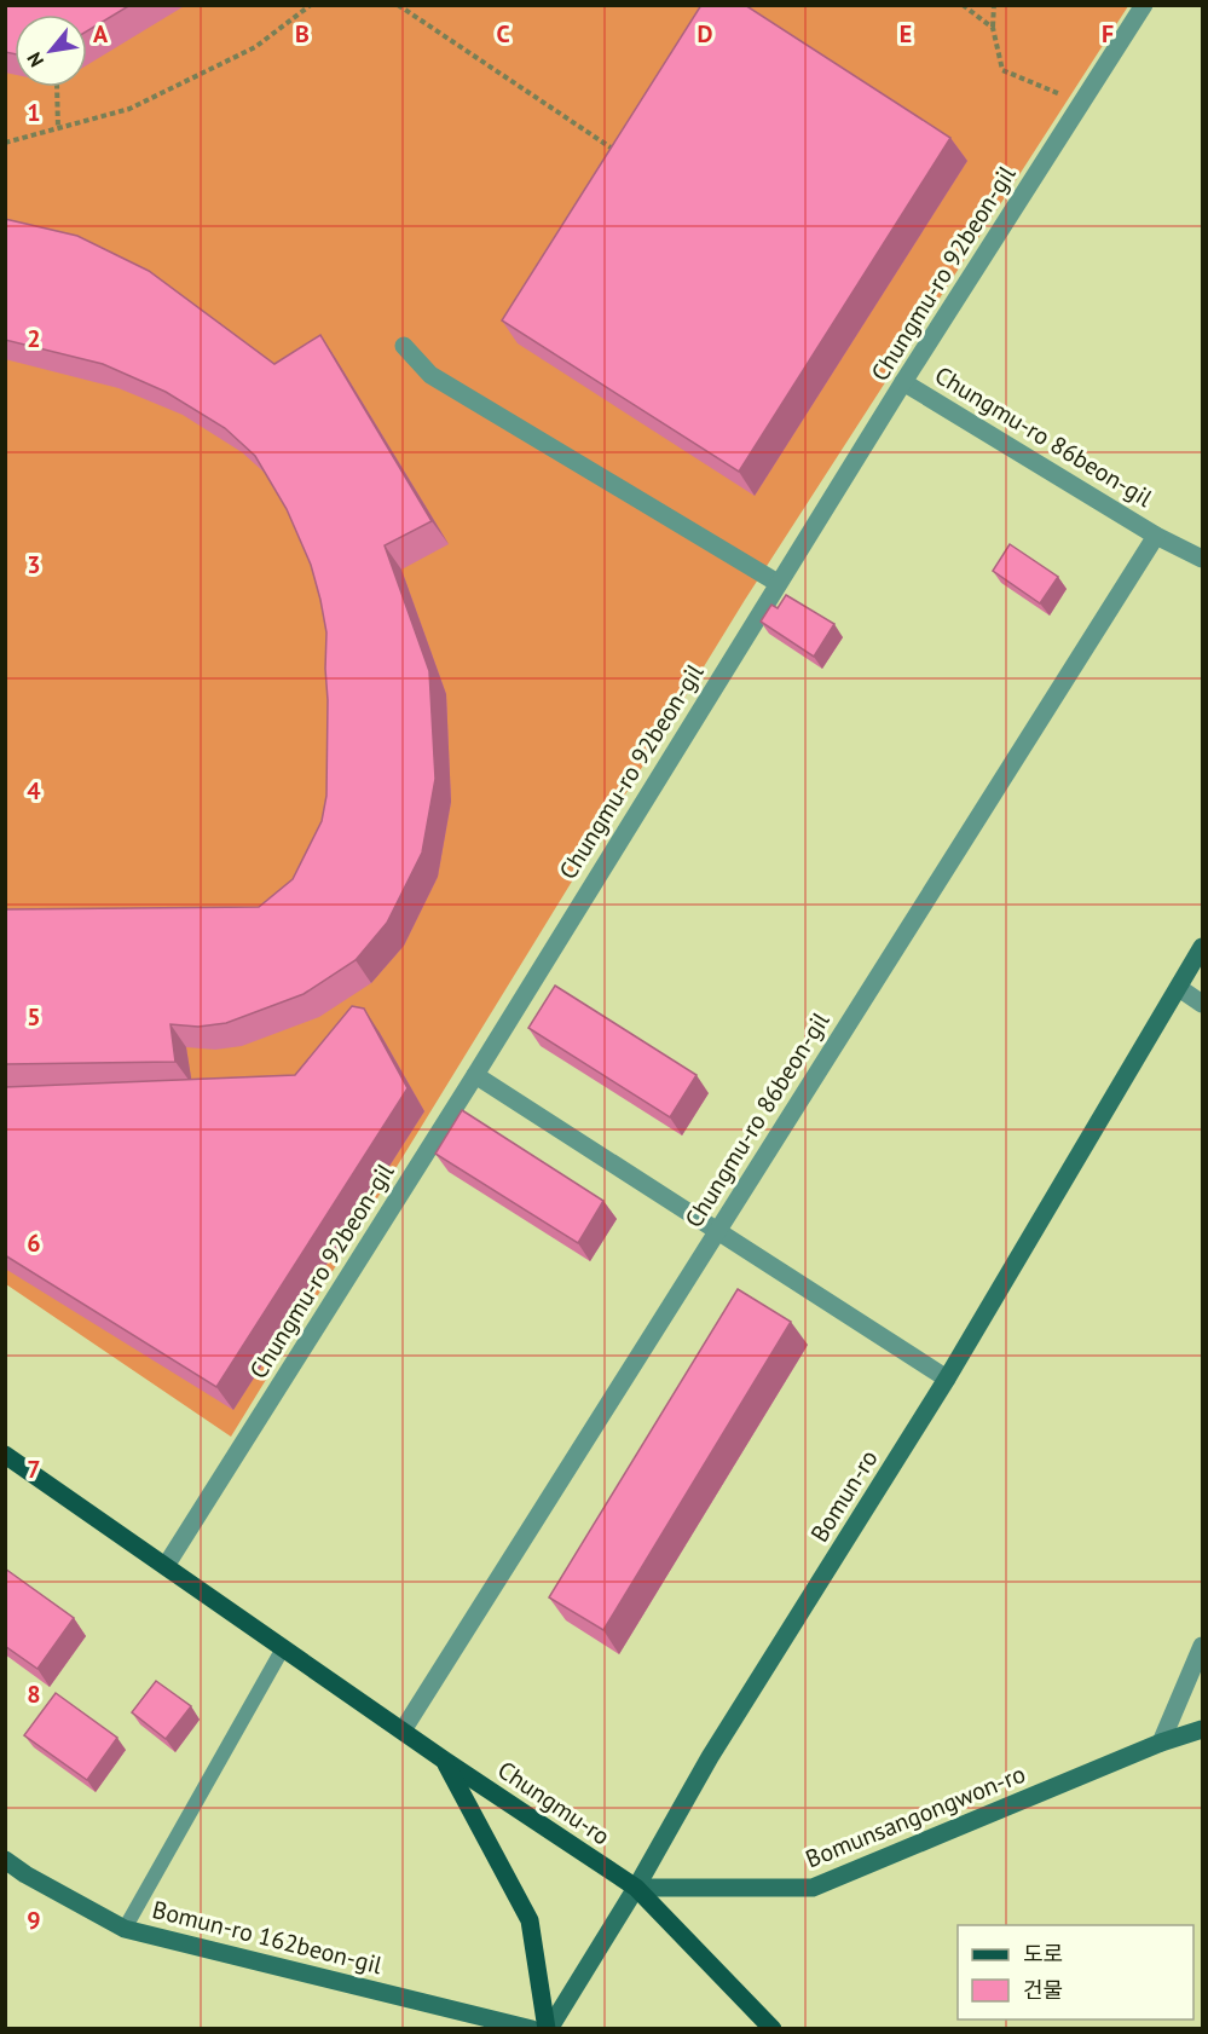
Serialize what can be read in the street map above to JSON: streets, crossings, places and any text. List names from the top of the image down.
{
  "streets": {
    "main road": [
      "Bomun-ro",
      "Chungmu-ro",
      "Bomunsangongwon-ro",
      "Bomun-ro 162beon-gil"
    ],
    "street": ["Chungmu-ro 92beon-gil", "Chungmu-ro 86beon-gil"]
  },
  "crossings": [
    ["Chungmu-ro 92beon-gil", "Chungmu-ro 86beon-gil"],
    ["Chungmu-ro 92beon-gil", "Chungmu-ro"],
    ["Chungmu-ro 86beon-gil", "Chungmu-ro"],
    ["Bomun-ro", "Chungmu-ro"],
    ["Bomun-ro", "Bomunsangongwon-ro"],
    ["Chungmu-ro", "Bomunsangongwon-ro"]
  ],
  "legend": ["도로", "건물"],
  "north": "bottom left",
  "grid": {
    "columns": [
      "A",
      "B",
      "C",
      "D",
      "E",
      "F"
    ],
    "rows": [
      "1",
      "2",
      "3",
      "4",
      "5",
      "6",
      "7",
      "8",
      "9"
    ]
  }
}
